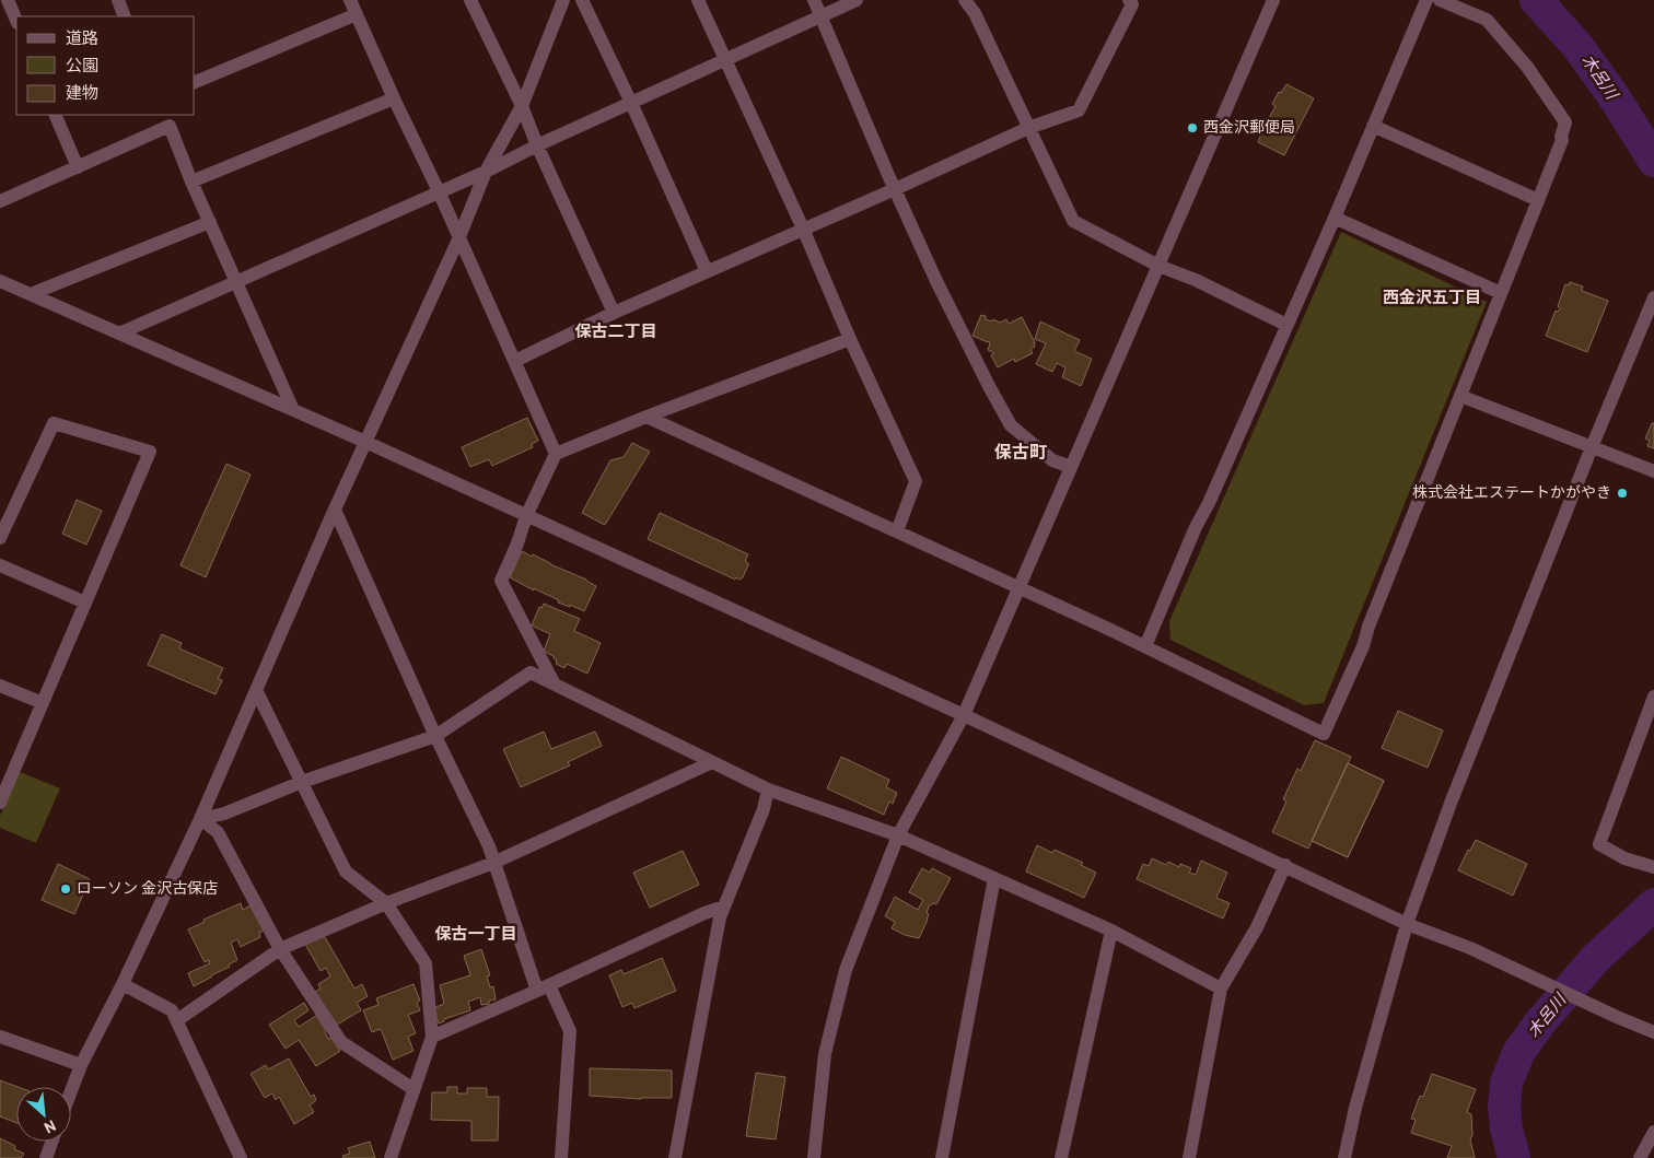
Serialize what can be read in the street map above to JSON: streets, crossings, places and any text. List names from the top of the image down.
{
  "districts": [
    "西金沢五丁目",
    "保古二丁目",
    "保古町",
    "保古一丁目"
  ],
  "water": ["木呂川"],
  "places": ["西金沢郵便局", "株式会社エステートかがやき", "ローソン 金沢古保店"],
  "legend": ["道路", "公園", "建物"],
  "north": "bottom right"
}
